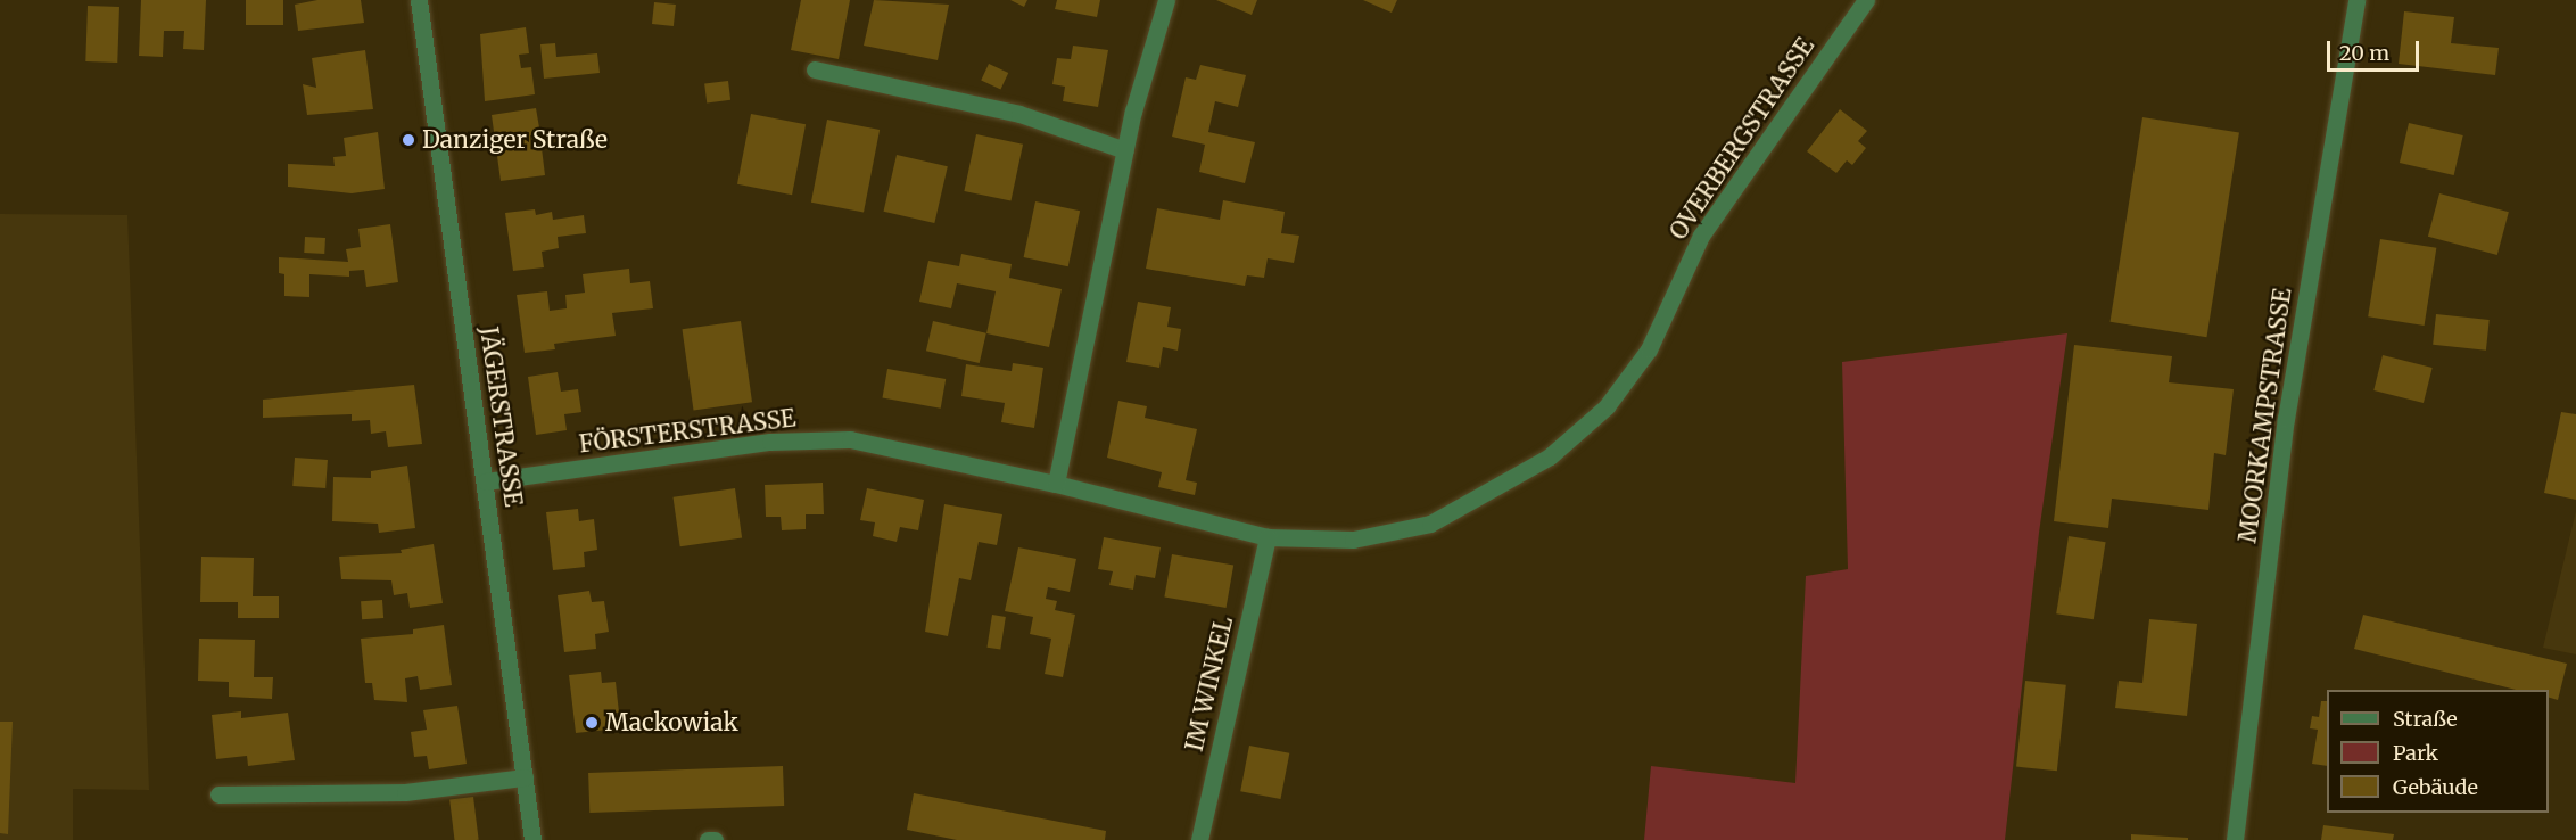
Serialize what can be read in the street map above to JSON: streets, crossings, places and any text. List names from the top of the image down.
{
  "streets": {
    "street": [
      "OVERBERGSTRASSE",
      "MOORKAMPSTRASSE",
      "JÄGERSTRASSE",
      "FÖRSTERSTRASSE",
      "IM WINKEL"
    ]
  },
  "crossings": [
    ["OVERBERGSTRASSE", "FÖRSTERSTRASSE"],
    ["OVERBERGSTRASSE", "IM WINKEL"],
    ["JÄGERSTRASSE", "FÖRSTERSTRASSE"],
    ["FÖRSTERSTRASSE", "IM WINKEL"]
  ],
  "places": ["Danziger Straße", "Mackowiak"],
  "legend": ["Straße", "Park", "Gebäude"],
  "scale_bar": "20 m"
}
